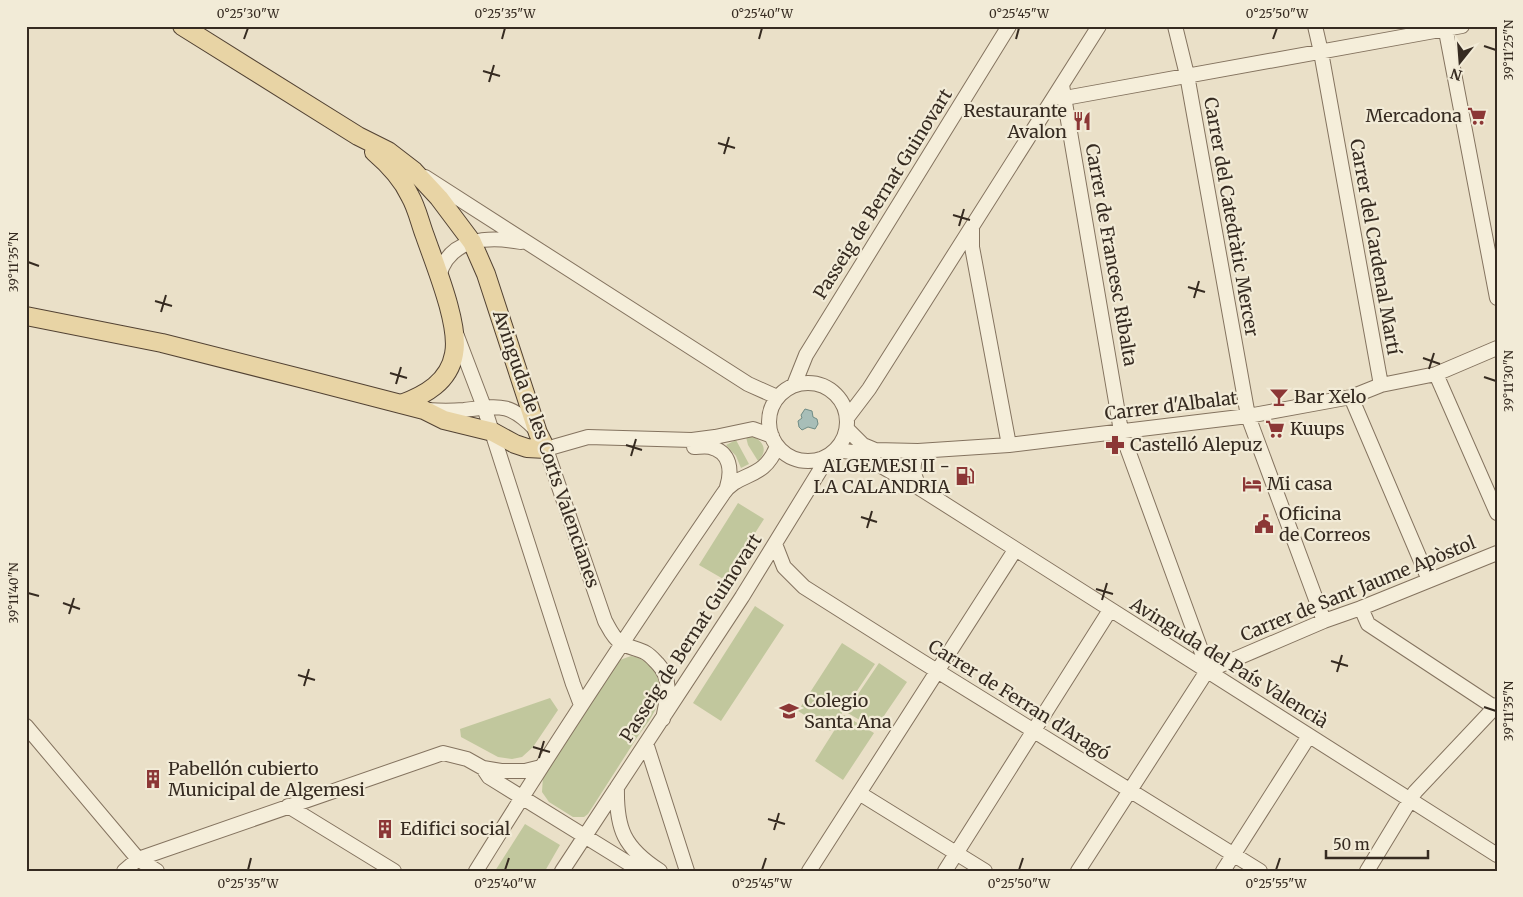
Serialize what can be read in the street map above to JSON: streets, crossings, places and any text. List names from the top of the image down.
{
  "streets": {
    "main road": ["Avinguda de les Corts Valencianes"],
    "street": [
      "Passeig de Bernat Guinovart",
      "Carrer del Catedràtic Mercer",
      "Carrer del Cardenal Martí",
      "Carrer de Francesc Ribalta",
      "Carrer d'Albalat",
      "Carrer de Sant Jaume Apòstol",
      "Avinguda del País Valencià",
      "Carrer de Ferran d'Aragó"
    ]
  },
  "crossings": [
    ["Passeig de Bernat Guinovart", "Carrer d'Albalat"],
    ["Passeig de Bernat Guinovart", "Avinguda del País Valencià"],
    ["Passeig de Bernat Guinovart", "Carrer de Ferran d'Aragó"],
    ["Carrer del Catedràtic Mercer", "Carrer d'Albalat"],
    ["Carrer del Catedràtic Mercer", "Carrer de Sant Jaume Apòstol"],
    ["Carrer del Cardenal Martí", "Carrer d'Albalat"],
    ["Carrer de Francesc Ribalta", "Carrer d'Albalat"],
    ["Carrer de Francesc Ribalta", "Carrer de Sant Jaume Apòstol"],
    ["Carrer de Francesc Ribalta", "Avinguda del País Valencià"],
    ["Carrer d'Albalat", "Avinguda del País Valencià"],
    ["Carrer de Sant Jaume Apòstol", "Avinguda del País Valencià"]
  ],
  "places": {
    "supermarket": ["Mercadona", "Kuups"],
    "restaurant": ["Restaurante Avalon"],
    "bar": ["Bar Xelo"],
    "pharmacy": ["Castelló Alepuz"],
    "fuel station": ["ALGEMESI II - LA CALANDRIA"],
    "hotel": ["Mi casa"],
    "public building": ["Oficina de Correos"],
    "school or university": ["Colegio Santa Ana"],
    "building": ["Pabellón cubierto Municipal de Algemesi", "Edifici social"]
  },
  "scale_bar": "50 m",
  "north": "bottom",
  "coordinates": [
    "0°25'30\"W",
    "0°25'35\"W",
    "0°25'40\"W",
    "0°25'45\"W",
    "0°25'50\"W",
    "39°11'25\"N",
    "39°11'35\"N",
    "39°11'30\"N",
    "39°11'40\"N",
    "0°25'55\"W"
  ]
}
